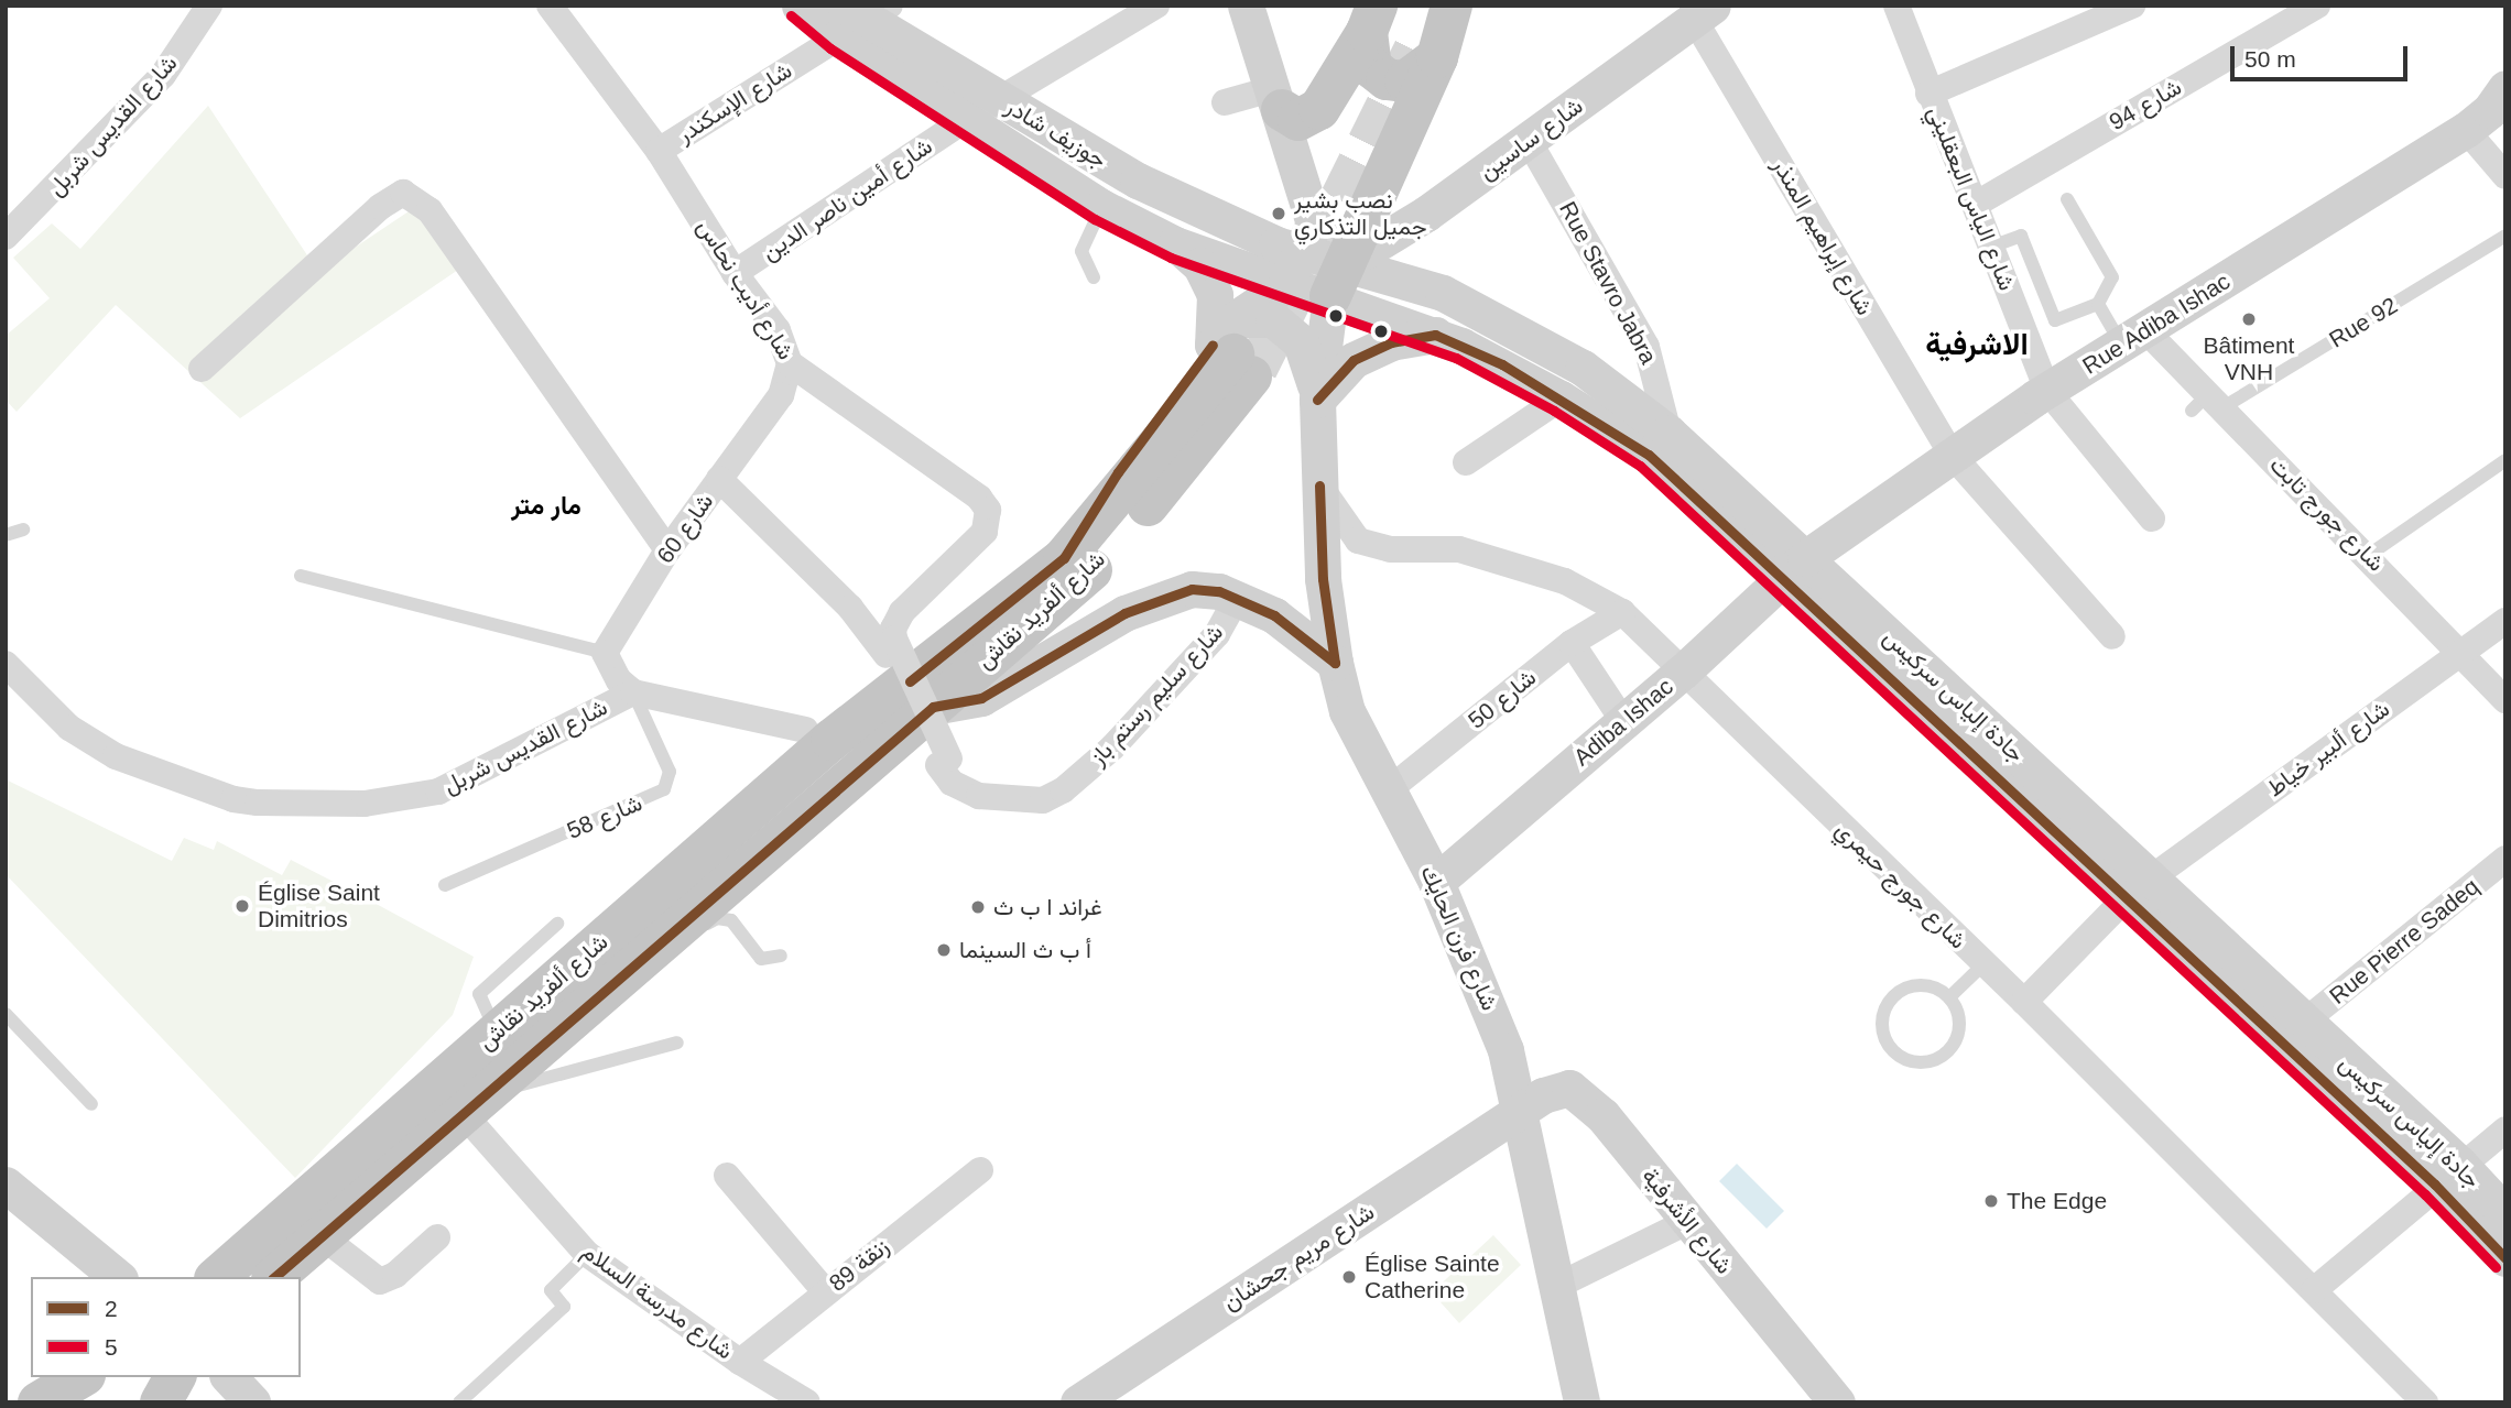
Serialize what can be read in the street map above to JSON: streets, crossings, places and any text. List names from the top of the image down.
{
  "streets": {
    "highway": ["شارع ألفريد نقاش"],
    "street": [
      "شارع الإسكندر",
      "شارع 94",
      "شارع القديس شربل",
      "جوزيف شادر",
      "شارع ساسين",
      "شارع الياس البعقليني",
      "شارع أمين ناصر الدين",
      "شارع إبراهيم المنذر",
      "Rue Stavro Jabra",
      "شارع أديب نحاس",
      "Rue Adiba Ishac",
      "شارع جورج تابت",
      "شارع 60",
      "شارع سليم رستم باز",
      "جادة إلياس سركيس",
      "شارع 50",
      "Adiba Ishac",
      "شارع ألبير خياط",
      "شارع جورج حيمري",
      "شارع فرن الحايك",
      "Rue Pierre Sadeq",
      "شارع الأشرفية",
      "شارع مريم جحشان",
      "زنقة 89",
      "شارع مدرسة السلام"
    ],
    "lane": ["Rue 92", "شارع 58"]
  },
  "crossings": [
    ["شارع الإسكندر", "جوزيف شادر"],
    ["شارع الإسكندر", "شارع أديب نحاس"],
    ["شارع 94", "شارع الياس البعقليني"],
    ["شارع القديس شربل", "شارع 58"],
    ["جوزيف شادر", "شارع ساسين"],
    ["جوزيف شادر", "شارع أمين ناصر الدين"],
    ["جوزيف شادر", "جادة إلياس سركيس"],
    ["شارع ساسين", "شارع إبراهيم المنذر"],
    ["شارع ساسين", "Rue Stavro Jabra"],
    ["شارع ساسين", "جادة إلياس سركيس"],
    ["شارع الياس البعقليني", "Rue Adiba Ishac"],
    ["شارع أمين ناصر الدين", "شارع أديب نحاس"],
    ["شارع إبراهيم المنذر", "Rue Adiba Ishac"],
    ["Rue Stavro Jabra", "جادة إلياس سركيس"],
    ["شارع أديب نحاس", "شارع 60"],
    ["شارع أديب نحاس", "شارع سليم رستم باز"],
    ["Rue 92", "شارع جورج تابت"],
    ["Rue Adiba Ishac", "شارع جورج تابت"],
    ["Rue Adiba Ishac", "جادة إلياس سركيس"],
    ["Rue Adiba Ishac", "Adiba Ishac"],
    ["شارع جورج تابت", "شارع ألبير خياط"],
    ["شارع 60", "شارع سليم رستم باز"],
    ["شارع ألفريد نقاش", "شارع مدرسة السلام"],
    ["جادة إلياس سركيس", "Adiba Ishac"],
    ["جادة إلياس سركيس", "شارع ألبير خياط"],
    ["جادة إلياس سركيس", "Rue Pierre Sadeq"],
    ["شارع 50", "شارع جورج حيمري"],
    ["شارع 50", "شارع فرن الحايك"],
    ["Adiba Ishac", "شارع جورج حيمري"],
    ["Adiba Ishac", "شارع فرن الحايك"],
    ["شارع ألبير خياط", "شارع جورج حيمري"],
    ["شارع جورج حيمري", "شارع فرن الحايك"],
    ["شارع فرن الحايك", "شارع الأشرفية"],
    ["شارع فرن الحايك", "شارع مريم جحشان"],
    ["شارع الأشرفية", "شارع مريم جحشان"],
    ["زنقة 89", "شارع مدرسة السلام"]
  ],
  "districts": ["الاشرفية", "مار متر"],
  "places": [
    "نصب بشير جميل التذكاري",
    "Bâtiment VNH",
    "Église Saint Dimitrios",
    "غراند ا ب ث",
    "أ ب ث السينما",
    "The Edge",
    "Église Sainte Catherine"
  ],
  "lines": ["transit line 5", "transit line 2"],
  "legend": ["2", "5"],
  "scale_bar": "50 m"
}
